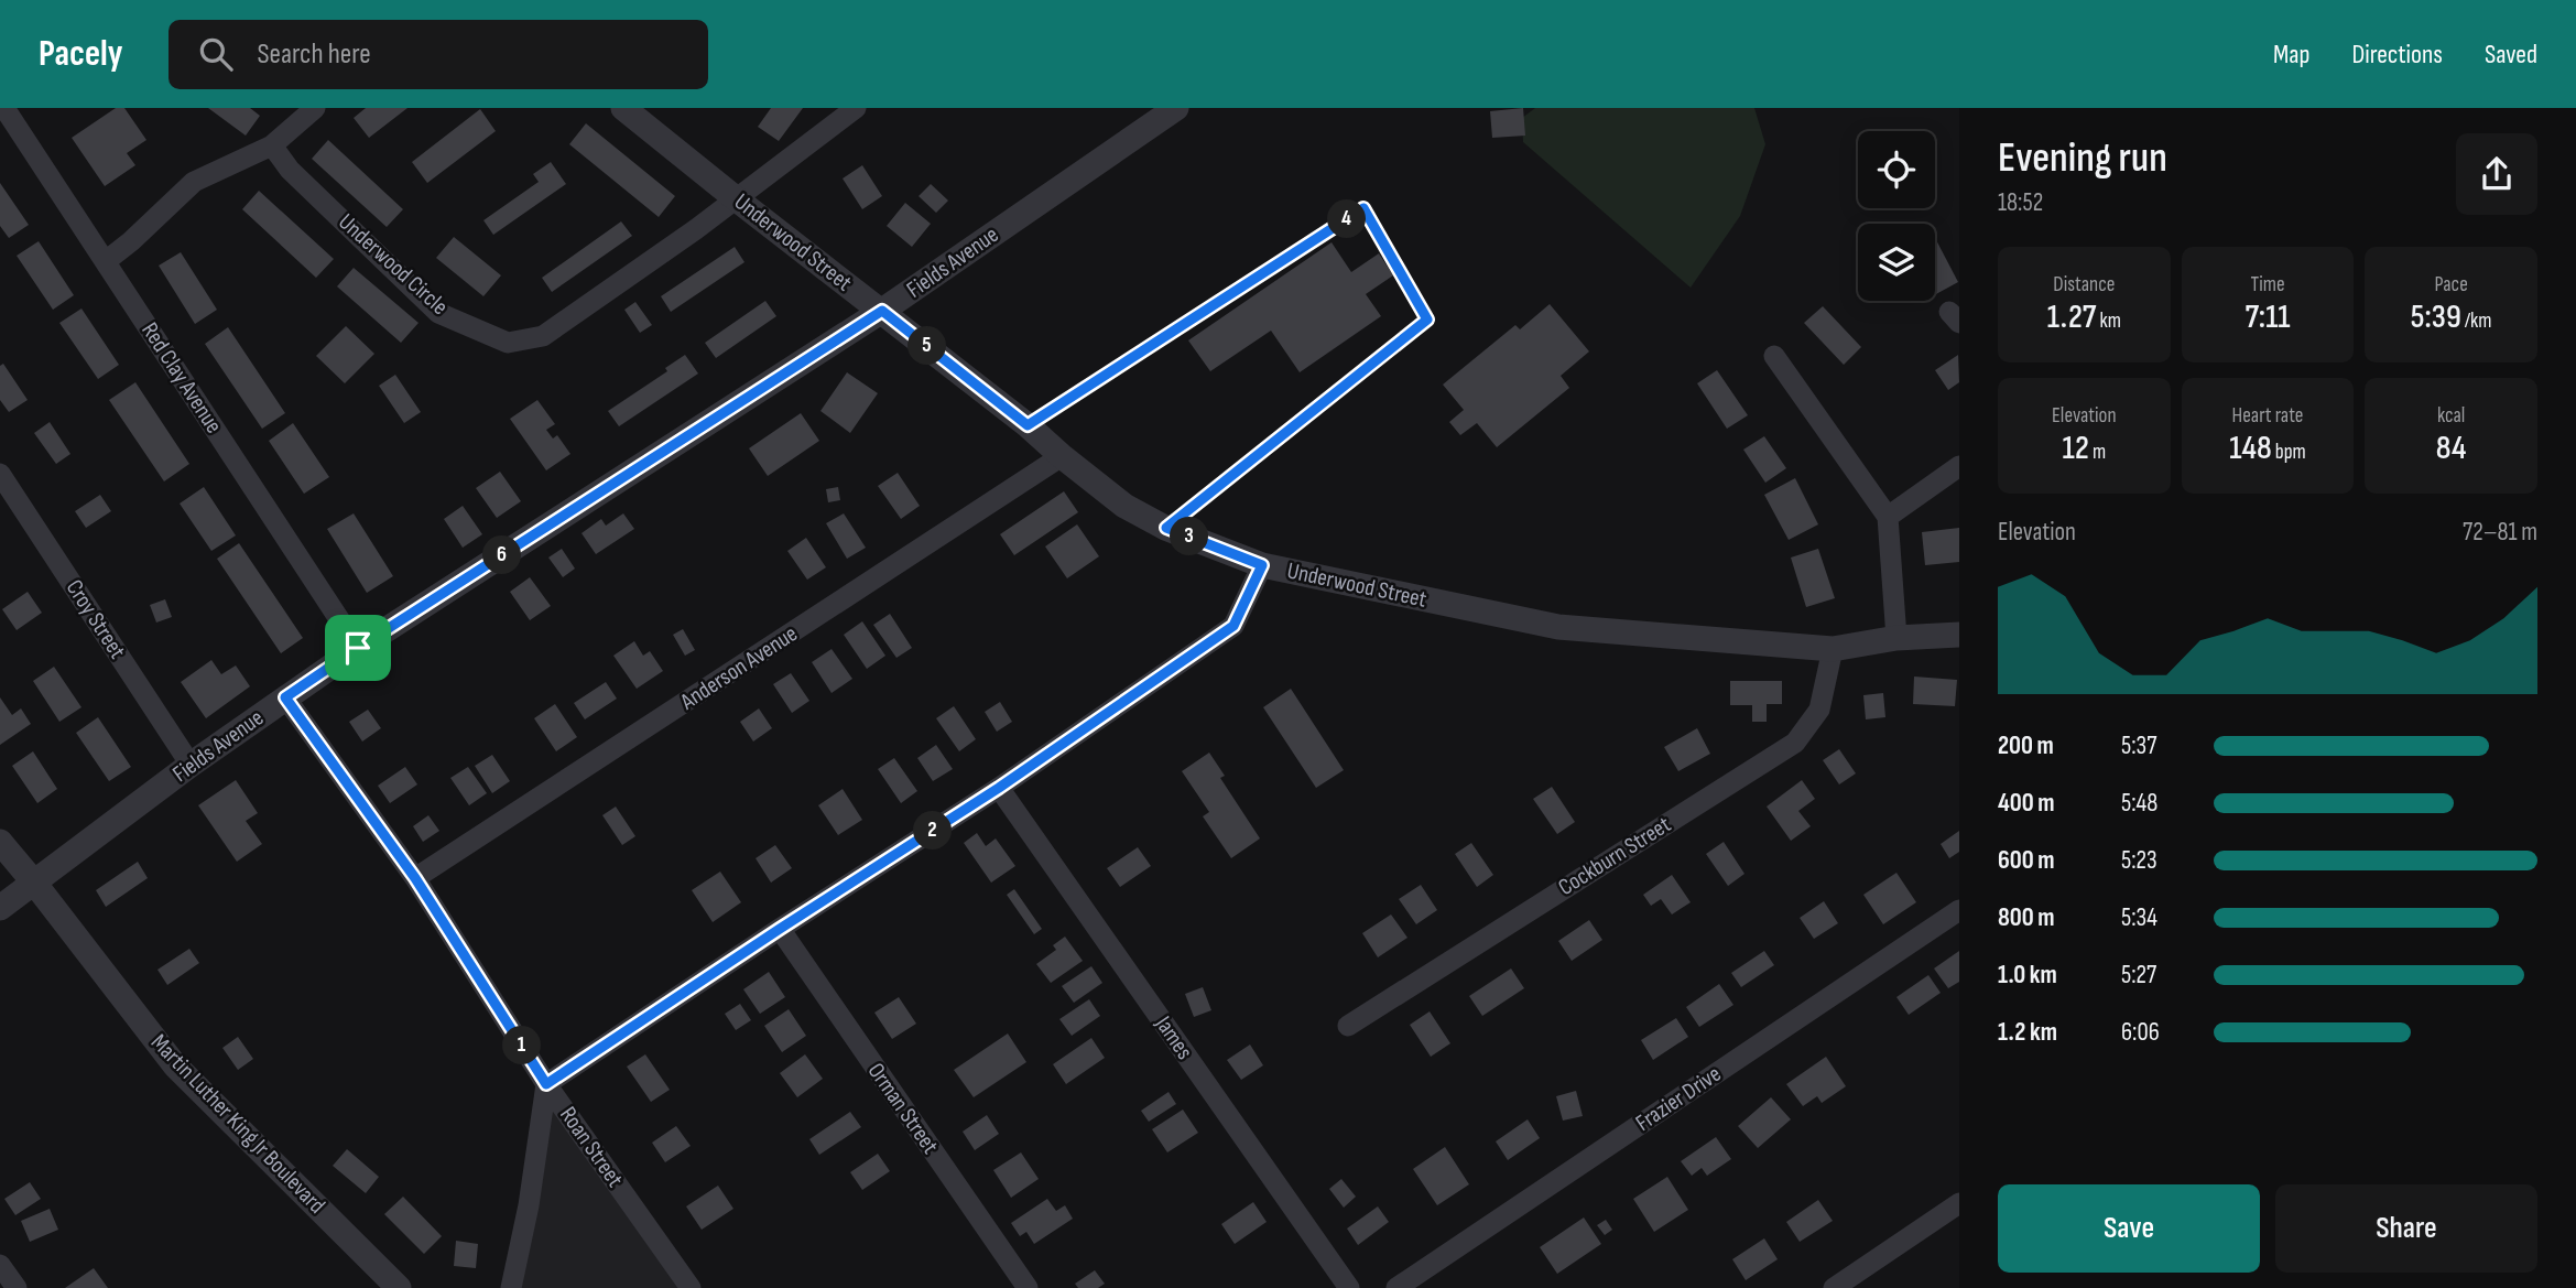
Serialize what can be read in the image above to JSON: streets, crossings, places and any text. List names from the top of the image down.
{
  "streets": {
    "street": [
      "Underwood Street",
      "Fields Avenue",
      "Underwood Circle",
      "Red Clay Avenue",
      "Croy Street",
      "Anderson Avenue",
      "Cockburn Street",
      "James",
      "Frazier Drive",
      "Orman Street",
      "Martin Luther King Jr Boulevard",
      "Roan Street"
    ]
  },
  "crossings": [
    ["Underwood Street", "Fields Avenue"],
    ["Underwood Street", "Underwood Circle"],
    ["Underwood Street", "Anderson Avenue"],
    ["Underwood Street", "Cockburn Street"],
    ["Fields Avenue", "Red Clay Avenue"],
    ["Fields Avenue", "Croy Street"],
    ["Fields Avenue", "Martin Luther King Jr Boulevard"],
    ["Fields Avenue", "Roan Street"],
    ["Anderson Avenue", "Roan Street"]
  ],
  "page": {
    "header": "Pacely",
    "search": "Search here",
    "nav": ["Map", "Directions", "Saved"],
    "heading": ["Evening run", "18:52"],
    "pins": [
      "4",
      "5",
      "3",
      "6",
      "2",
      "1"
    ],
    "stats": [
      ["Distance", "1.27 km"],
      ["Time", "7:11"],
      ["Pace", "5:39 /km"],
      ["Elevation", "12 m"],
      ["Heart rate", "148 bpm"],
      ["kcal", "84"]
    ],
    "chart": ["Elevation", "72–81 m"],
    "list": [
      {
        "name": "200 m",
        "note": "5:37"
      },
      {
        "name": "400 m",
        "note": "5:48"
      },
      {
        "name": "600 m",
        "note": "5:23"
      },
      {
        "name": "800 m",
        "note": "5:34"
      },
      {
        "name": "1.0 km",
        "note": "5:27"
      },
      {
        "name": "1.2 km",
        "note": "6:06"
      }
    ],
    "buttons": ["Save", "Share"]
  }
}
